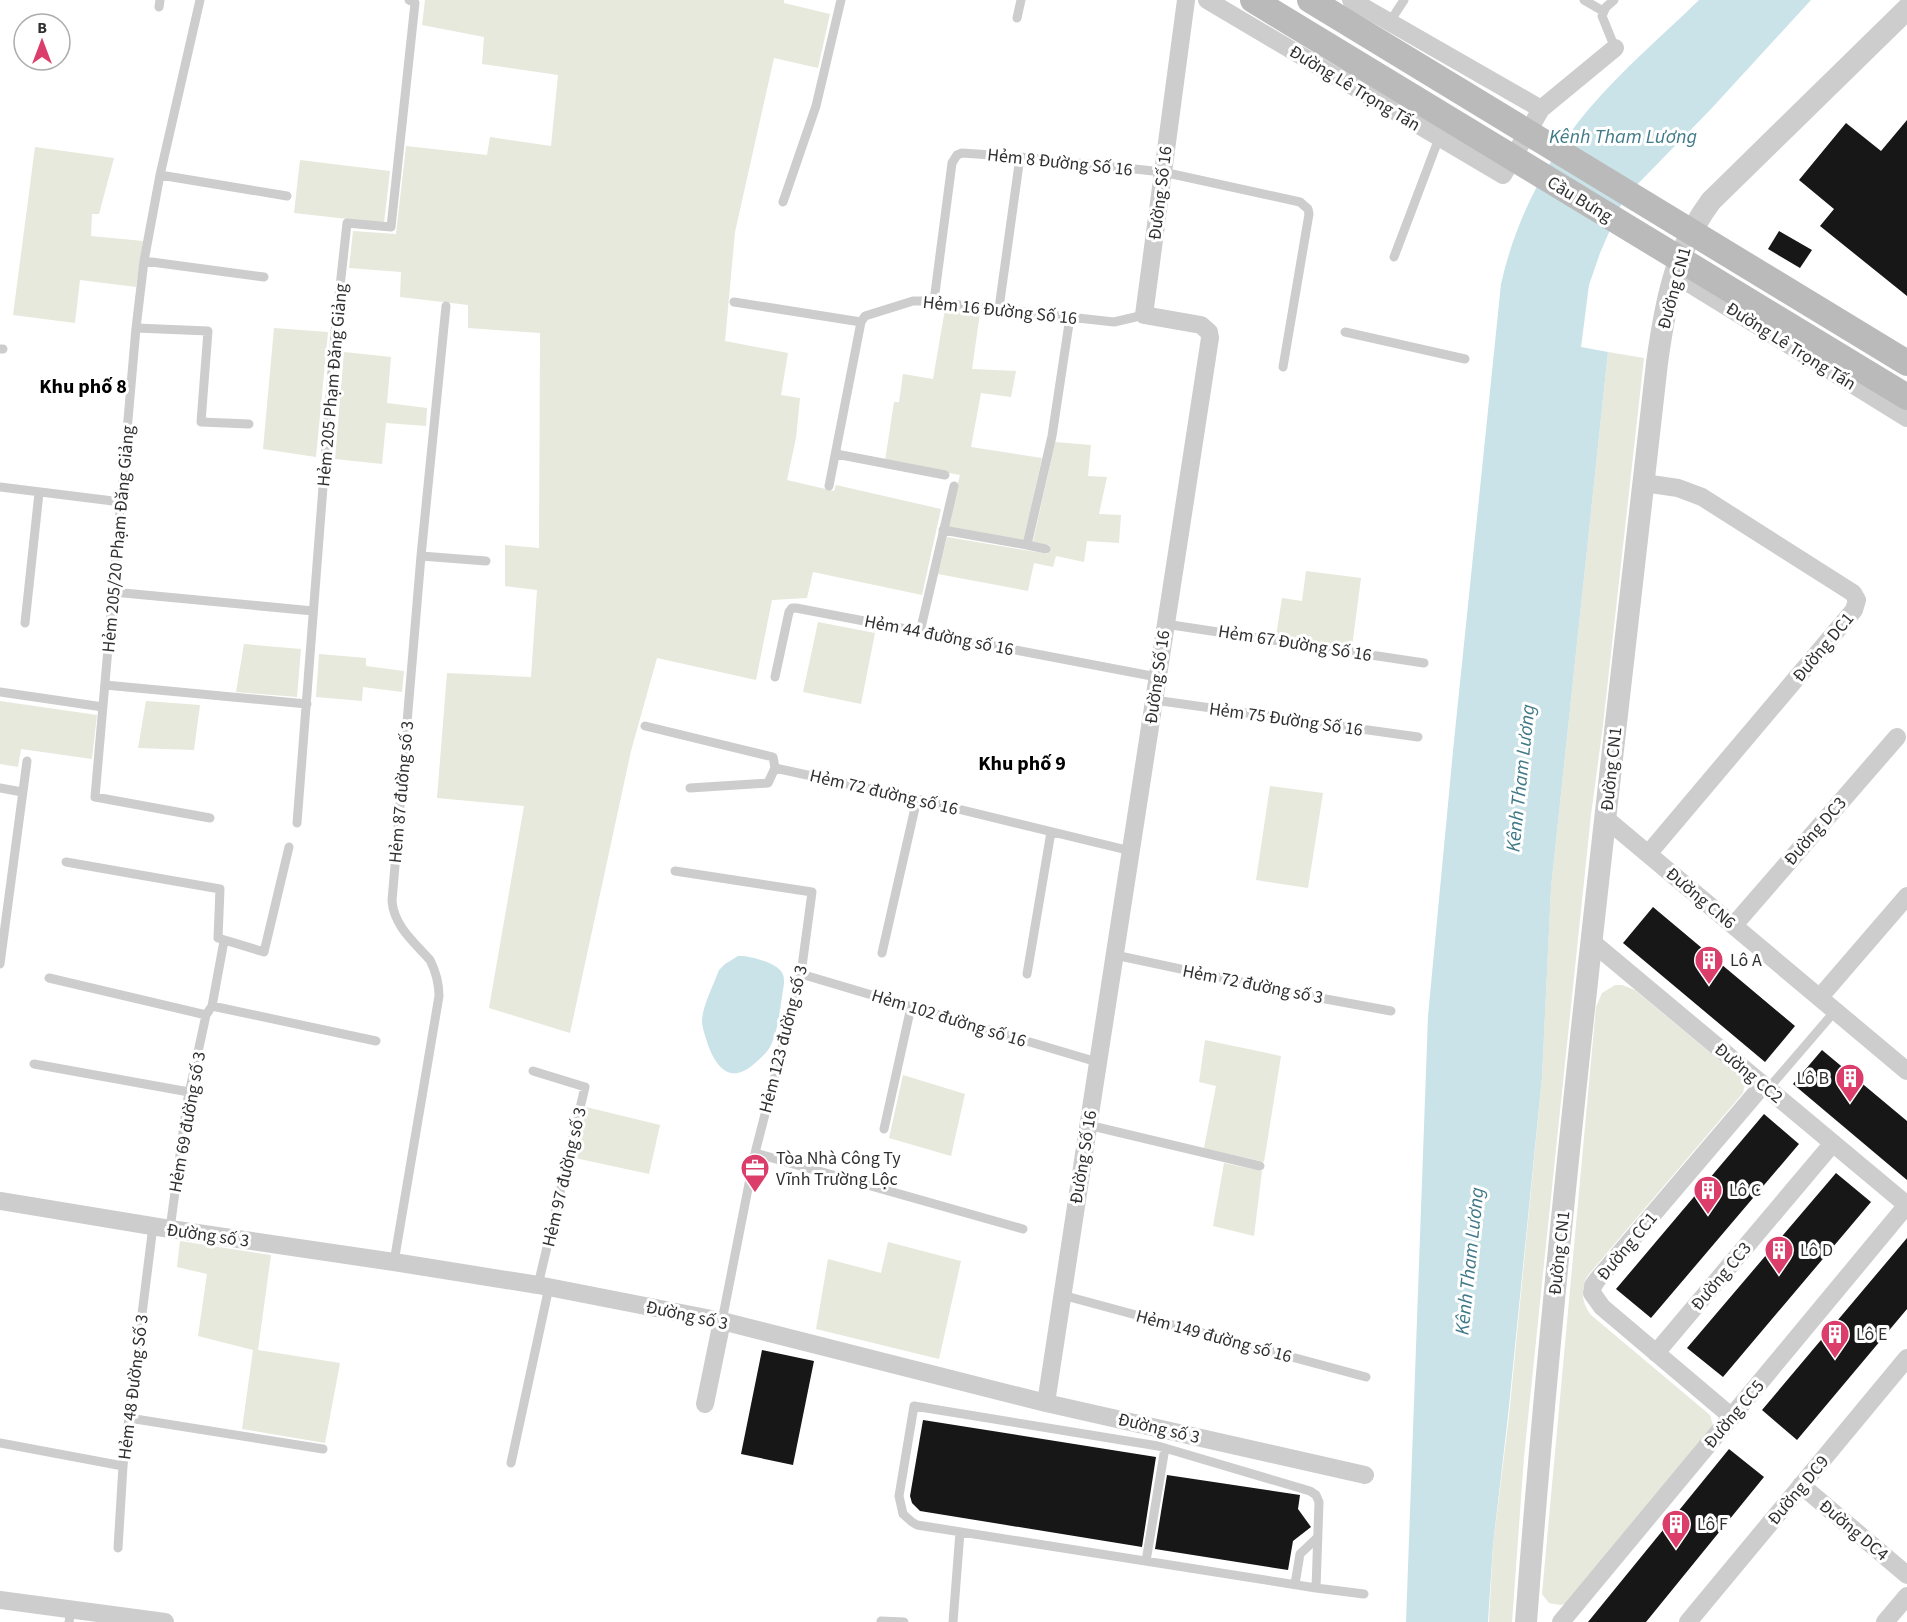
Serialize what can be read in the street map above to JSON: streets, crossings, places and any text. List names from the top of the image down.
{
  "streets": {
    "main road": ["Cầu Bưng"],
    "street": [
      "Đường Lê Trọng Tấn",
      "Đường Số 16",
      "Đường CN1",
      "Đường DC1",
      "Đường DC3",
      "Đường CN6",
      "Đường CC2",
      "Đường số 3",
      "Đường CC1",
      "Đường CC3",
      "Đường CC5",
      "Đường DC9",
      "Đường DC4"
    ],
    "lane": [
      "Hẻm 8 Đường Số 16",
      "Hẻm 16 Đường Số 16",
      "Hẻm 205 Phạm Đăng Giảng",
      "Hẻm 205/20 Phạm Đăng Giảng",
      "Hẻm 44 đường số 16",
      "Hẻm 67 Đường Số 16",
      "Hẻm 75 Đường Số 16",
      "Hẻm 87 đường số 3",
      "Hẻm 72 đường số 16",
      "Hẻm 72 đường số 3",
      "Hẻm 102 đường số 16",
      "Hẻm 123 đường số 3",
      "Hẻm 69 đường số 3",
      "Hẻm 97 đường số 3",
      "Hẻm 149 đường số 16",
      "Hẻm 48 Đường Số 3"
    ]
  },
  "crossings": [
    ["Đường Lê Trọng Tấn", "Đường CN1"],
    ["Hẻm 8 Đường Số 16", "Đường Số 16"],
    ["Hẻm 8 Đường Số 16", "Hẻm 16 Đường Số 16"],
    ["Đường Số 16", "Hẻm 16 Đường Số 16"],
    ["Đường Số 16", "Hẻm 44 đường số 16"],
    ["Đường Số 16", "Hẻm 67 Đường Số 16"],
    ["Đường Số 16", "Hẻm 75 Đường Số 16"],
    ["Đường Số 16", "Hẻm 72 đường số 16"],
    ["Đường Số 16", "Hẻm 72 đường số 3"],
    ["Đường Số 16", "Hẻm 102 đường số 16"],
    ["Đường Số 16", "Đường số 3"],
    ["Đường Số 16", "Hẻm 149 đường số 16"],
    ["Đường CN1", "Đường DC1"],
    ["Đường CN1", "Đường CN6"],
    ["Đường CN1", "Đường CC2"],
    ["Đường DC1", "Đường CN6"],
    ["Hẻm 87 đường số 3", "Đường số 3"],
    ["Đường DC3", "Đường CN6"],
    ["Hẻm 102 đường số 16", "Hẻm 123 đường số 3"],
    ["Hẻm 123 đường số 3", "Đường số 3"],
    ["Đường CC2", "Đường CC1"],
    ["Đường CC2", "Đường CC3"],
    ["Đường CC2", "Đường CC5"],
    ["Hẻm 69 đường số 3", "Đường số 3"],
    ["Hẻm 69 đường số 3", "Hẻm 48 Đường Số 3"],
    ["Hẻm 97 đường số 3", "Đường số 3"],
    ["Đường số 3", "Hẻm 48 Đường Số 3"],
    ["Đường CC1", "Đường CC3"],
    ["Đường CC1", "Đường CC5"],
    ["Đường DC9", "Đường DC4"]
  ],
  "districts": ["Khu phố 8", "Khu phố 9"],
  "water": ["Kênh Tham Lương"],
  "places": {
    "building": [
      "Lô A",
      "Lô B",
      "Lô C",
      "Lô D",
      "Lô E",
      "Lô F"
    ],
    "office": ["Tòa Nhà Công Ty Vĩnh Trường Lộc"]
  },
  "north": "top"
}
